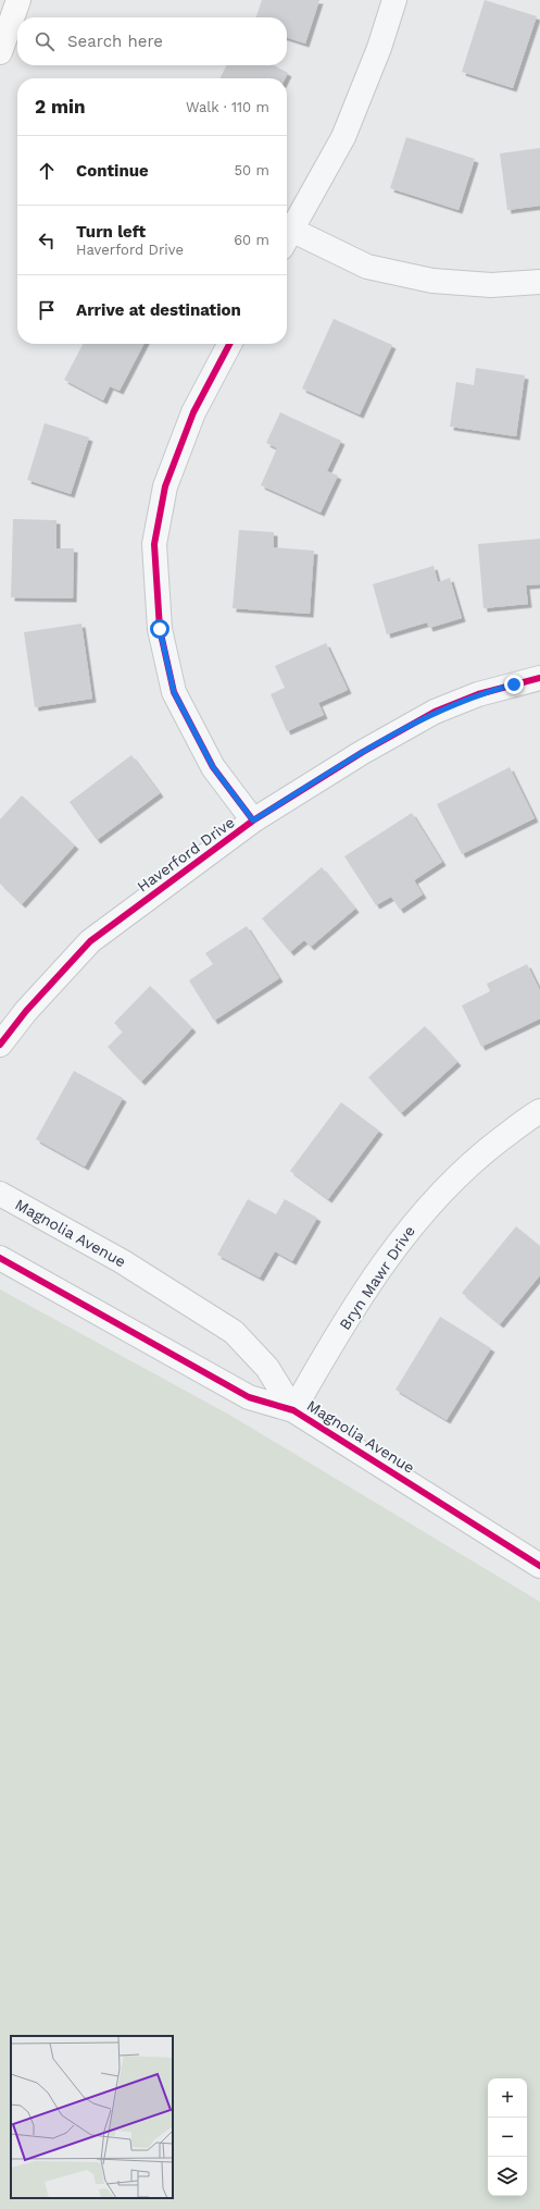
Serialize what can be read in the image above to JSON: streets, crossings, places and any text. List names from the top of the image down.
{
  "streets": {
    "street": ["Haverford Drive", "Magnolia Avenue", "Bryn Mawr Drive"]
  },
  "crossings": [
    ["Magnolia Avenue", "Bryn Mawr Drive"]
  ],
  "page": {
    "search": "Search here",
    "heading": ["2 min", "Walk · 110 m"],
    "list": [
      ["Continue", "50 m"],
      ["Turn left", "Haverford Drive", "60 m"],
      "Arrive at destination"
    ],
    "map_buttons": ["+", "−"]
  }
}
